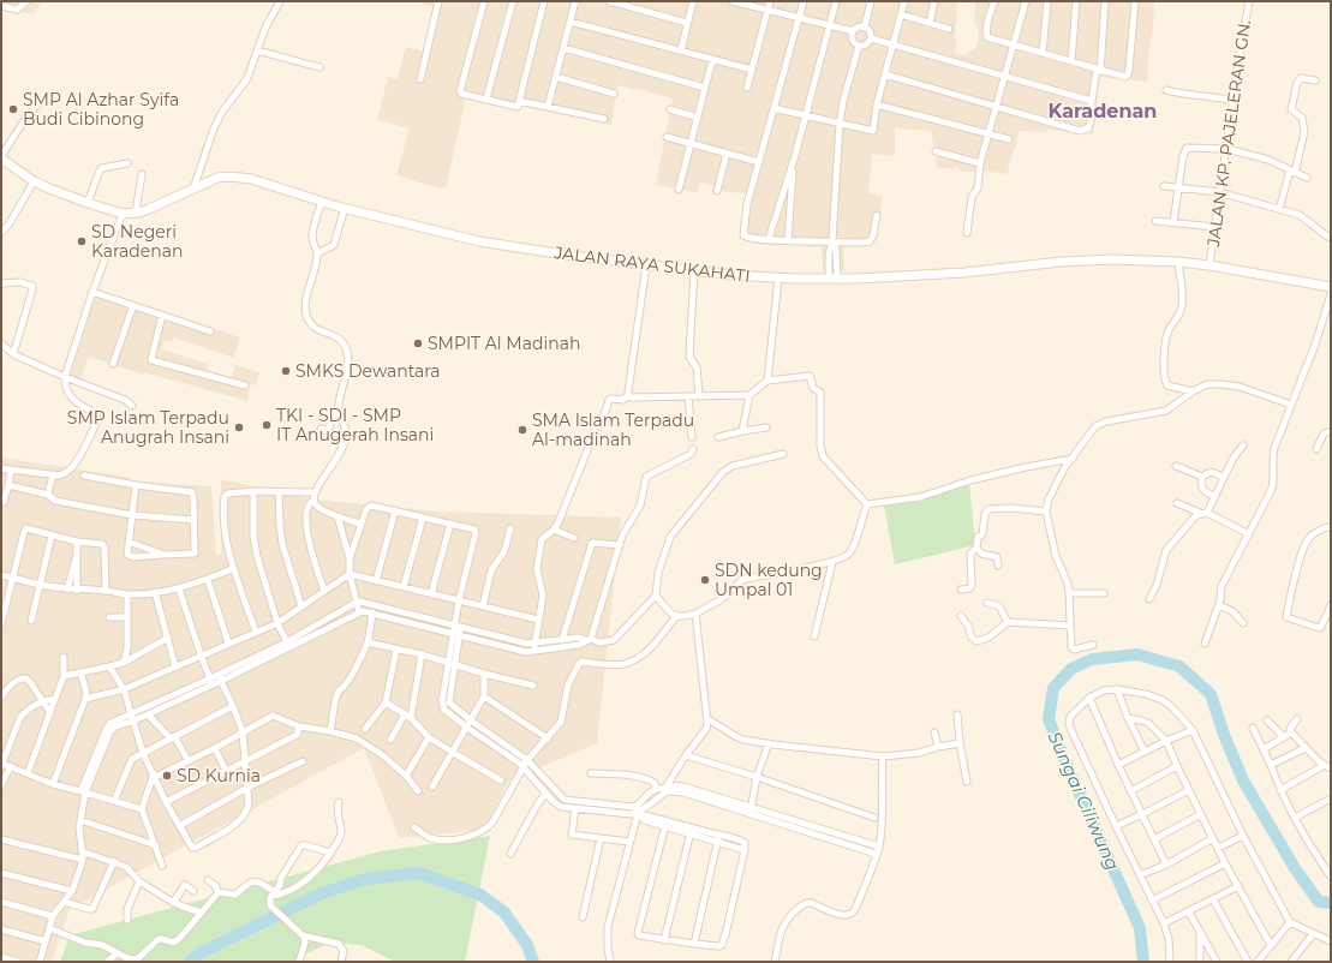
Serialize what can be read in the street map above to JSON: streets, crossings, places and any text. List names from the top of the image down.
{
  "streets": {
    "main road": ["JALAN RAYA SUKAHATI"],
    "street": ["JALAN KP. PAJELERAN GN."]
  },
  "crossings": [
    ["JALAN KP. PAJELERAN GN.", "JALAN RAYA SUKAHATI"]
  ],
  "districts": ["Karadenan"],
  "water": ["Sungai Ciliwung"],
  "places": [
    "SMP Al Azhar Syifa Budi Cibinong",
    "SD Negeri Karadenan",
    "SMPIT Al Madinah",
    "SMKS Dewantara",
    "TKI - SDI - SMP IT Anugerah Insani",
    "SMP Islam Terpadu Anugrah Insani",
    "SMA Islam Terpadu Al-madinah",
    "SDN kedung Umpal 01",
    "SD Kurnia"
  ]
}
